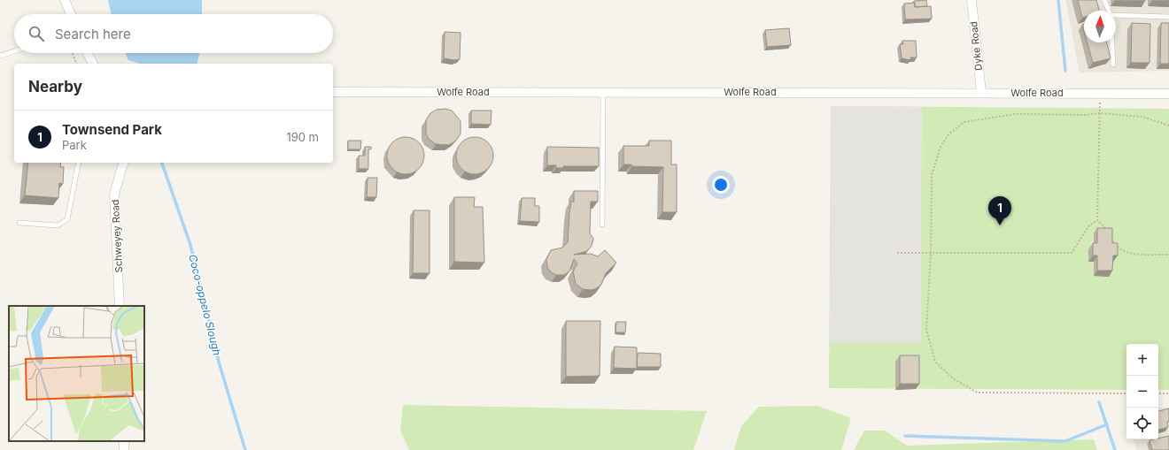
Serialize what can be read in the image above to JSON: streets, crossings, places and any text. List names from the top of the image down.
{
  "streets": {
    "street": ["Dyke Road", "Wolfe Road", "Schweyey Road"]
  },
  "crossings": [
    ["Dyke Road", "Wolfe Road"]
  ],
  "water": ["Coco-oppelo Slough"],
  "north": "top",
  "page": {
    "search": "Search here",
    "heading": "Nearby",
    "list": [
      {
        "mark": "1",
        "name": "Townsend Park",
        "note": "Park",
        "value": "190 m"
      }
    ],
    "pins": "1",
    "map_buttons": ["+", "−"]
  }
}
